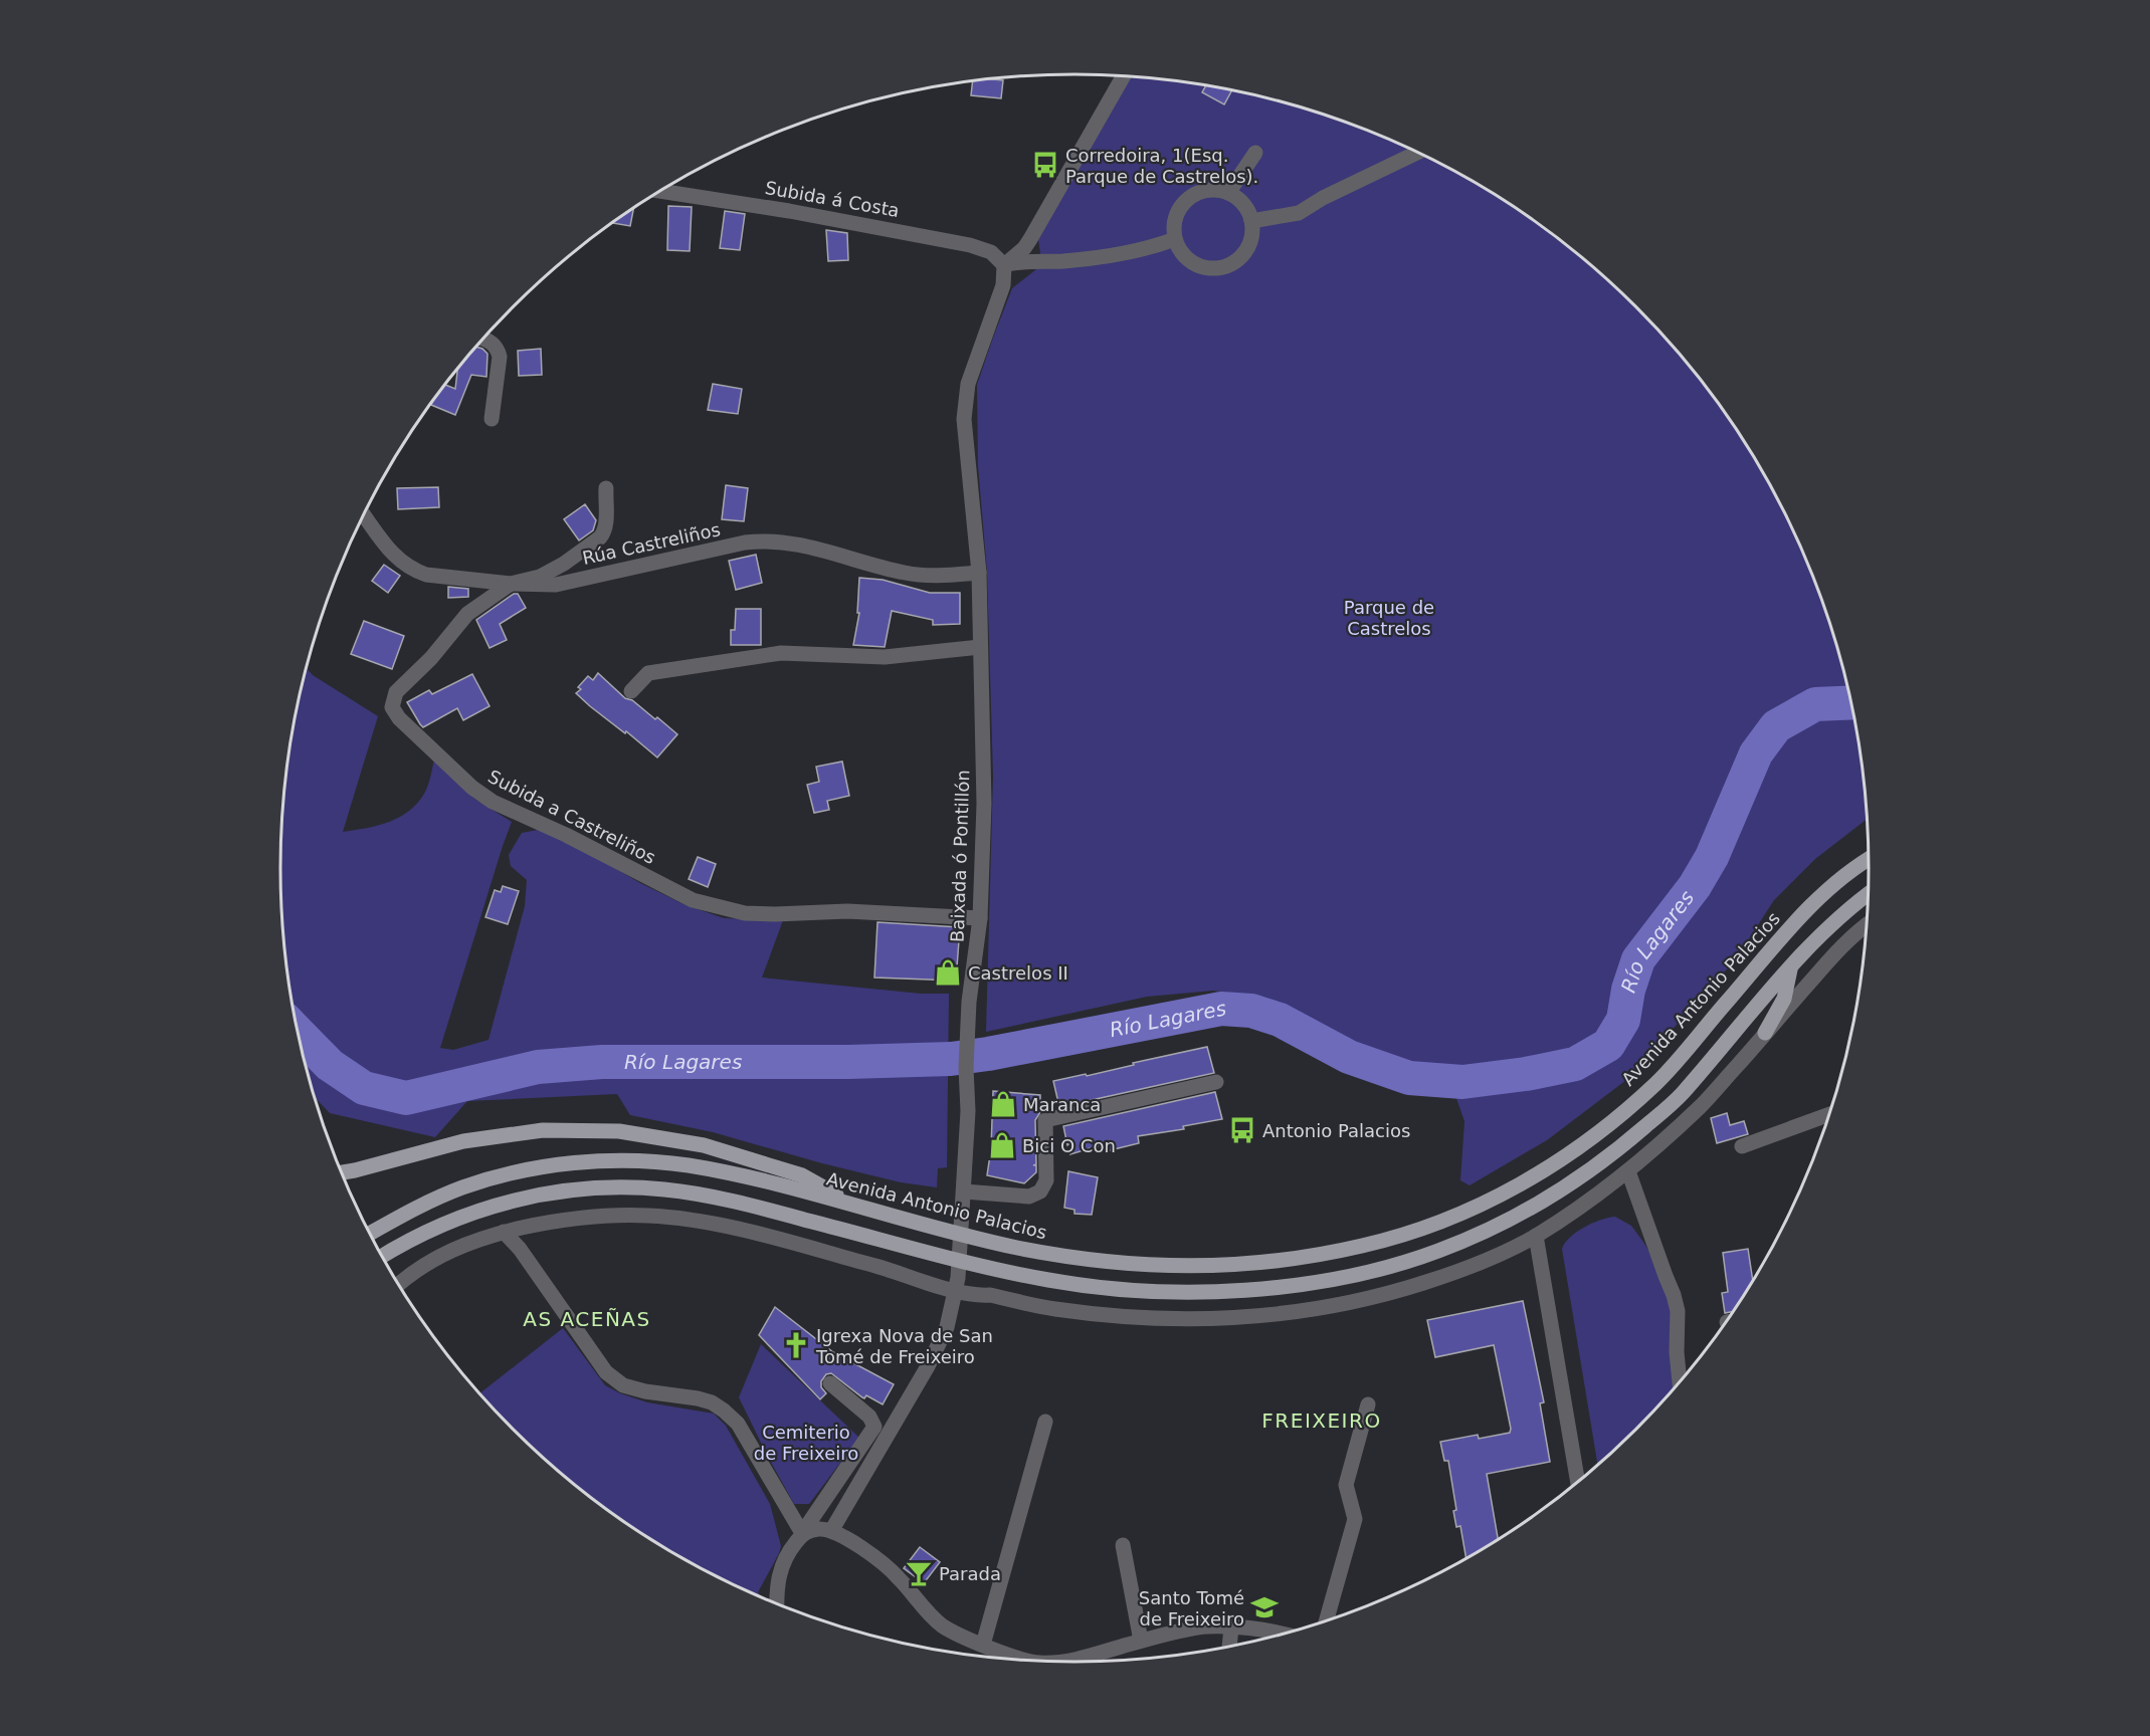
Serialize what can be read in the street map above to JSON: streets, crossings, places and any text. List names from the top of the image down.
{
  "streets": {
    "main road": ["Avenida Antonio Palacios"],
    "street": [
      "Subida á Costa",
      "Rúa Castreliños",
      "Subida a Castreliños",
      "Baixada ó Pontillón"
    ]
  },
  "crossings": [
    ["Subida á Costa", "Baixada ó Pontillón"],
    ["Rúa Castreliños", "Subida a Castreliños"],
    ["Rúa Castreliños", "Baixada ó Pontillón"],
    ["Subida a Castreliños", "Baixada ó Pontillón"]
  ],
  "districts": ["AS ACEÑAS", "FREIXEIRO"],
  "water": ["Río Lagares"],
  "parks": ["Parque de Castrelos", "Cemiterio de Freixeiro"],
  "places": {
    "bus stop": ["Corredoira, 1(Esq. Parque de Castrelos).", "Antonio Palacios"],
    "shop": ["Castrelos II", "Maranca", "Bici O Con"],
    "church": ["Igrexa Nova de San Tomé de Freixeiro"],
    "bar": ["Parada"],
    "school or university": ["Santo Tomé de Freixeiro"]
  }
}
